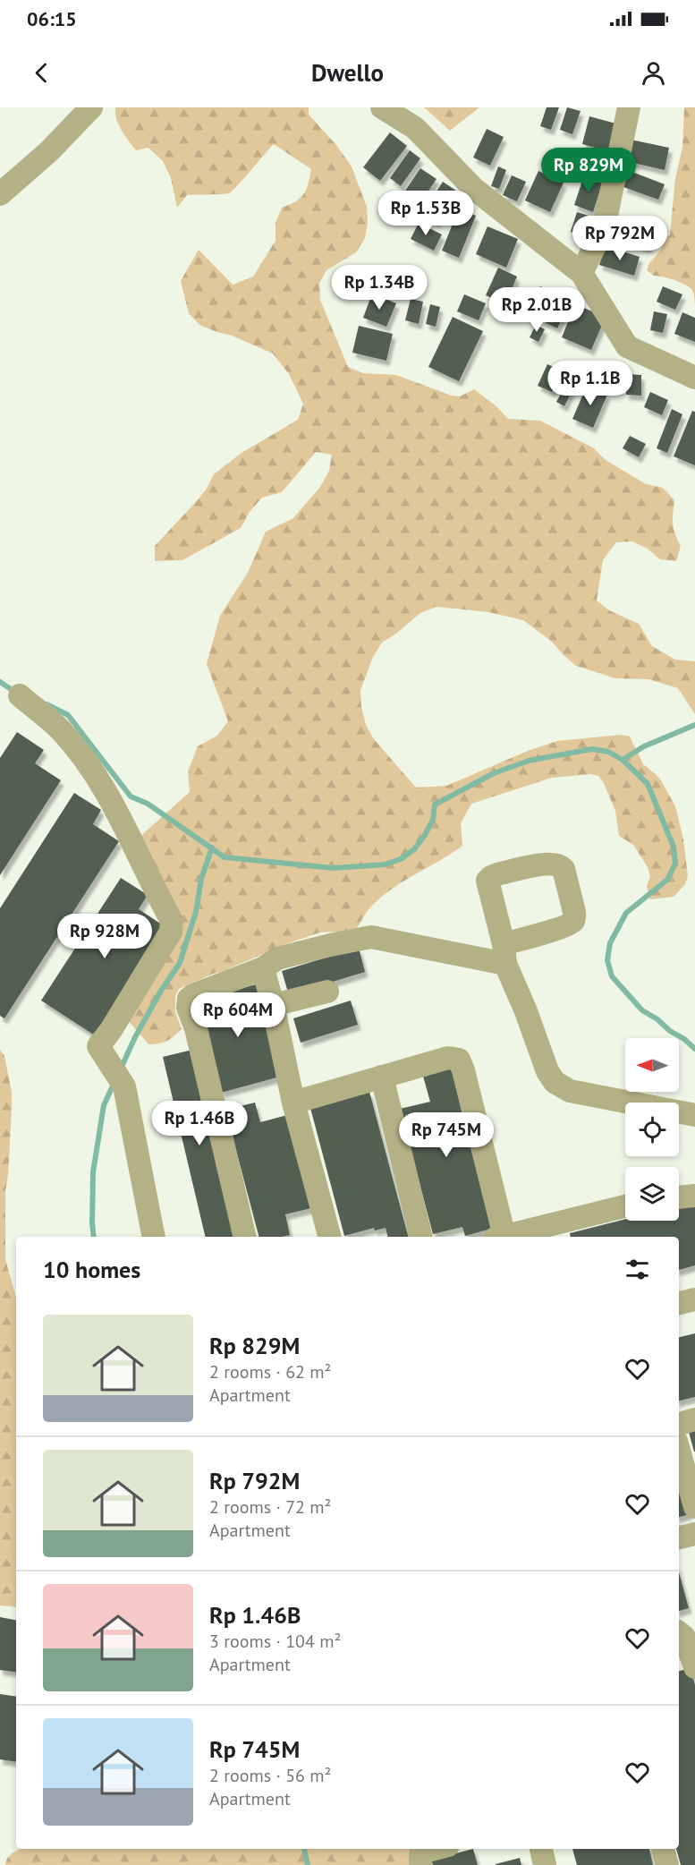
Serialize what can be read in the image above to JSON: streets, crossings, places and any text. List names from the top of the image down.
{
  "north": "left",
  "page": {
    "status": "06:15",
    "header": "Dwello",
    "price": [
      "Rp 829M",
      "Rp 1.53B",
      "Rp 792M",
      "Rp 1.34B",
      "Rp 2.01B",
      "Rp 1.1B",
      "Rp 928M",
      "Rp 604M",
      "Rp 1.46B",
      "Rp 745M"
    ],
    "heading": "10 homes",
    "list": [
      {
        "name": "Rp 829M",
        "note": "2 rooms · 62 m² · Apartment"
      },
      {
        "name": "Rp 792M",
        "note": "2 rooms · 72 m² · Apartment"
      },
      {
        "name": "Rp 1.46B",
        "note": "3 rooms · 104 m² · Apartment"
      },
      {
        "name": "Rp 745M",
        "note": "2 rooms · 56 m² · Apartment"
      }
    ]
  }
}
